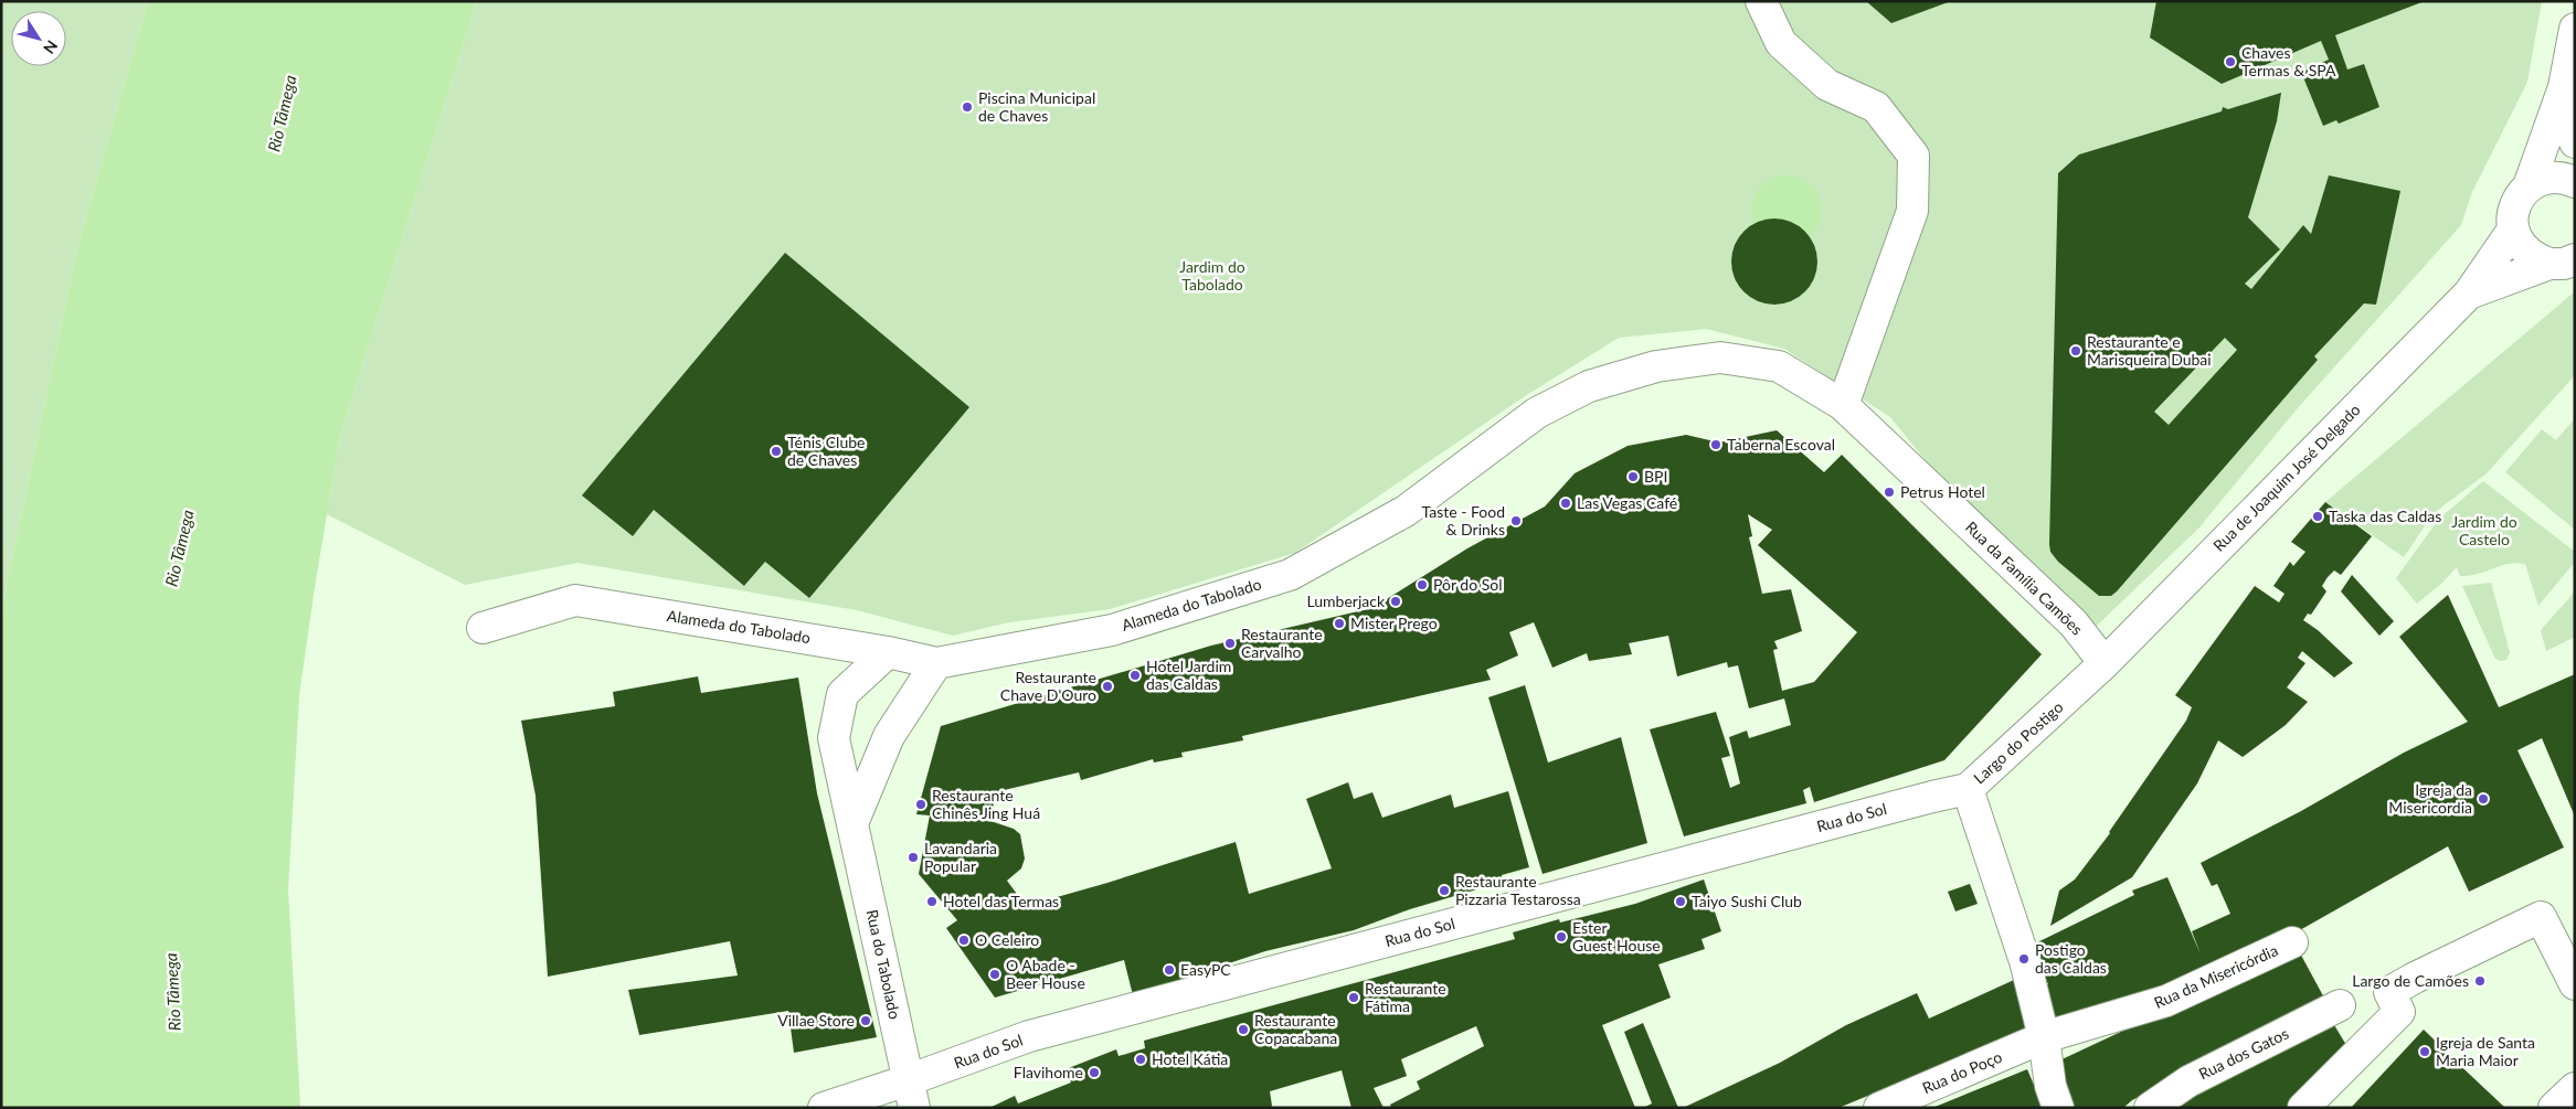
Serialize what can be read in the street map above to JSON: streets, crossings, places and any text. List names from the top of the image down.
{
  "streets": {
    "street": [
      "Rua de Joaquim José Delgado",
      "Rua da Família Camões",
      "Alameda do Tabolado",
      "Largo do Postigo",
      "Rua do Sol",
      "Rua do Tabolado",
      "Rua da Misericórdia",
      "Rua dos Gatos",
      "Rua do Poço"
    ]
  },
  "crossings": [
    ["Rua de Joaquim José Delgado", "Rua da Família Camões"],
    ["Rua de Joaquim José Delgado", "Largo do Postigo"],
    ["Rua da Família Camões", "Alameda do Tabolado"],
    ["Rua da Família Camões", "Largo do Postigo"],
    ["Alameda do Tabolado", "Rua do Tabolado"],
    ["Largo do Postigo", "Rua do Sol"],
    ["Largo do Postigo", "Rua da Misericórdia"],
    ["Largo do Postigo", "Rua do Poço"],
    ["Rua do Sol", "Rua do Tabolado"],
    ["Rua da Misericórdia", "Rua do Poço"]
  ],
  "water": ["Rio Tâmega"],
  "parks": ["Jardim do Tabolado", "Jardim do Castelo"],
  "places": [
    "Chaves Termas & SPA",
    "Piscina Municipal de Chaves",
    "Restaurante e Marisqueira Dubai",
    "Taberna Escoval",
    "Ténis Clube de Chaves",
    "BPI",
    "Petrus Hotel",
    "Las Vegas Café",
    "Taska das Caldas",
    "Taste - Food & Drinks",
    "Pôr do Sol",
    "Lumberjack",
    "Mister Prego",
    "Restaurante Carvalho",
    "Hotel Jardim das Caldas",
    "Restaurante Chave D'Ouro",
    "Igreja da Misericordia",
    "Restaurante Chinês Jing Huá",
    "Lavandaria Popular",
    "Restaurante Pizzaria Testarossa",
    "Hotel das Termas",
    "Taiyo Sushi Club",
    "Ester Guest House",
    "O Celeiro",
    "Postigo das Caldas",
    "EasyPC",
    "O Abade - Beer House",
    "Largo de Camões",
    "Restaurante Fátima",
    "Villae Store",
    "Restaurante Copacabana",
    "Igreja de Santa Maria Maior",
    "Hotel Kátia",
    "Flavihome"
  ],
  "north": "bottom right"
}
